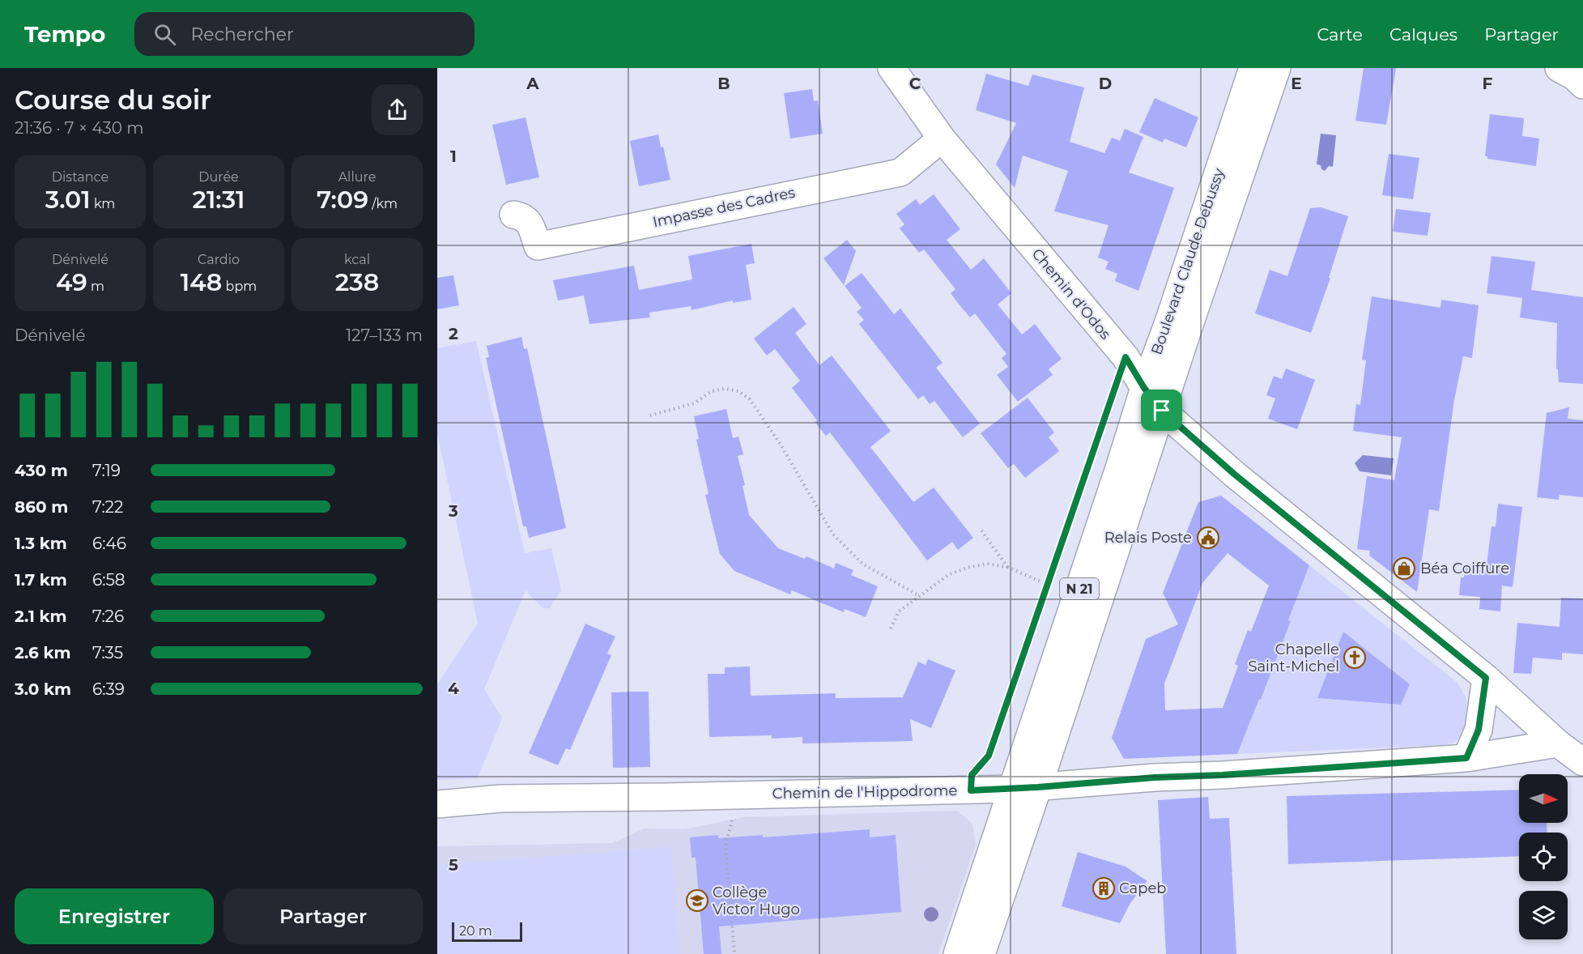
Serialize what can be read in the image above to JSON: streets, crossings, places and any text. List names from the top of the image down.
{
  "streets": {
    "street": [
      "Impasse des Cadres",
      "Boulevard Claude Debussy",
      "Chemin d'Odos",
      "N 21",
      "Chemin de l'Hippodrome"
    ]
  },
  "crossings": [
    ["Impasse des Cadres", "Chemin d'Odos"],
    ["Boulevard Claude Debussy", "Chemin d'Odos"],
    ["Boulevard Claude Debussy", "Chemin de l'Hippodrome"],
    ["Chemin d'Odos", "Chemin de l'Hippodrome"]
  ],
  "places": {
    "public building": ["Relais Poste"],
    "shop": ["Béa Coiffure"],
    "church": ["Chapelle Saint-Michel"],
    "building": ["Capeb"],
    "school or university": ["Collège Victor Hugo"]
  },
  "scale_bar": "20 m",
  "north": "right",
  "page": {
    "header": "Tempo",
    "search": "Rechercher",
    "nav": ["Carte", "Calques", "Partager"],
    "heading": ["Course du soir", "21:36 · 7 × 430 m"],
    "stats": [
      ["Distance", "3.01 km"],
      ["Durée", "21:31"],
      ["Allure", "7:09 /km"],
      ["Dénivelé", "49 m"],
      ["Cardio", "148 bpm"],
      ["kcal", "238"]
    ],
    "chart": ["Dénivelé", "127–133 m"],
    "list": [
      {
        "name": "430 m",
        "note": "7:19"
      },
      {
        "name": "860 m",
        "note": "7:22"
      },
      {
        "name": "1.3 km",
        "note": "6:46"
      },
      {
        "name": "1.7 km",
        "note": "6:58"
      },
      {
        "name": "2.1 km",
        "note": "7:26"
      },
      {
        "name": "2.6 km",
        "note": "7:35"
      },
      {
        "name": "3.0 km",
        "note": "6:39"
      }
    ],
    "buttons": ["Enregistrer", "Partager"],
    "scale": "20 m"
  },
  "grid": {
    "columns": [
      "A",
      "B",
      "C",
      "D",
      "E",
      "F"
    ],
    "rows": [
      "1",
      "2",
      "3",
      "4",
      "5"
    ]
  }
}
